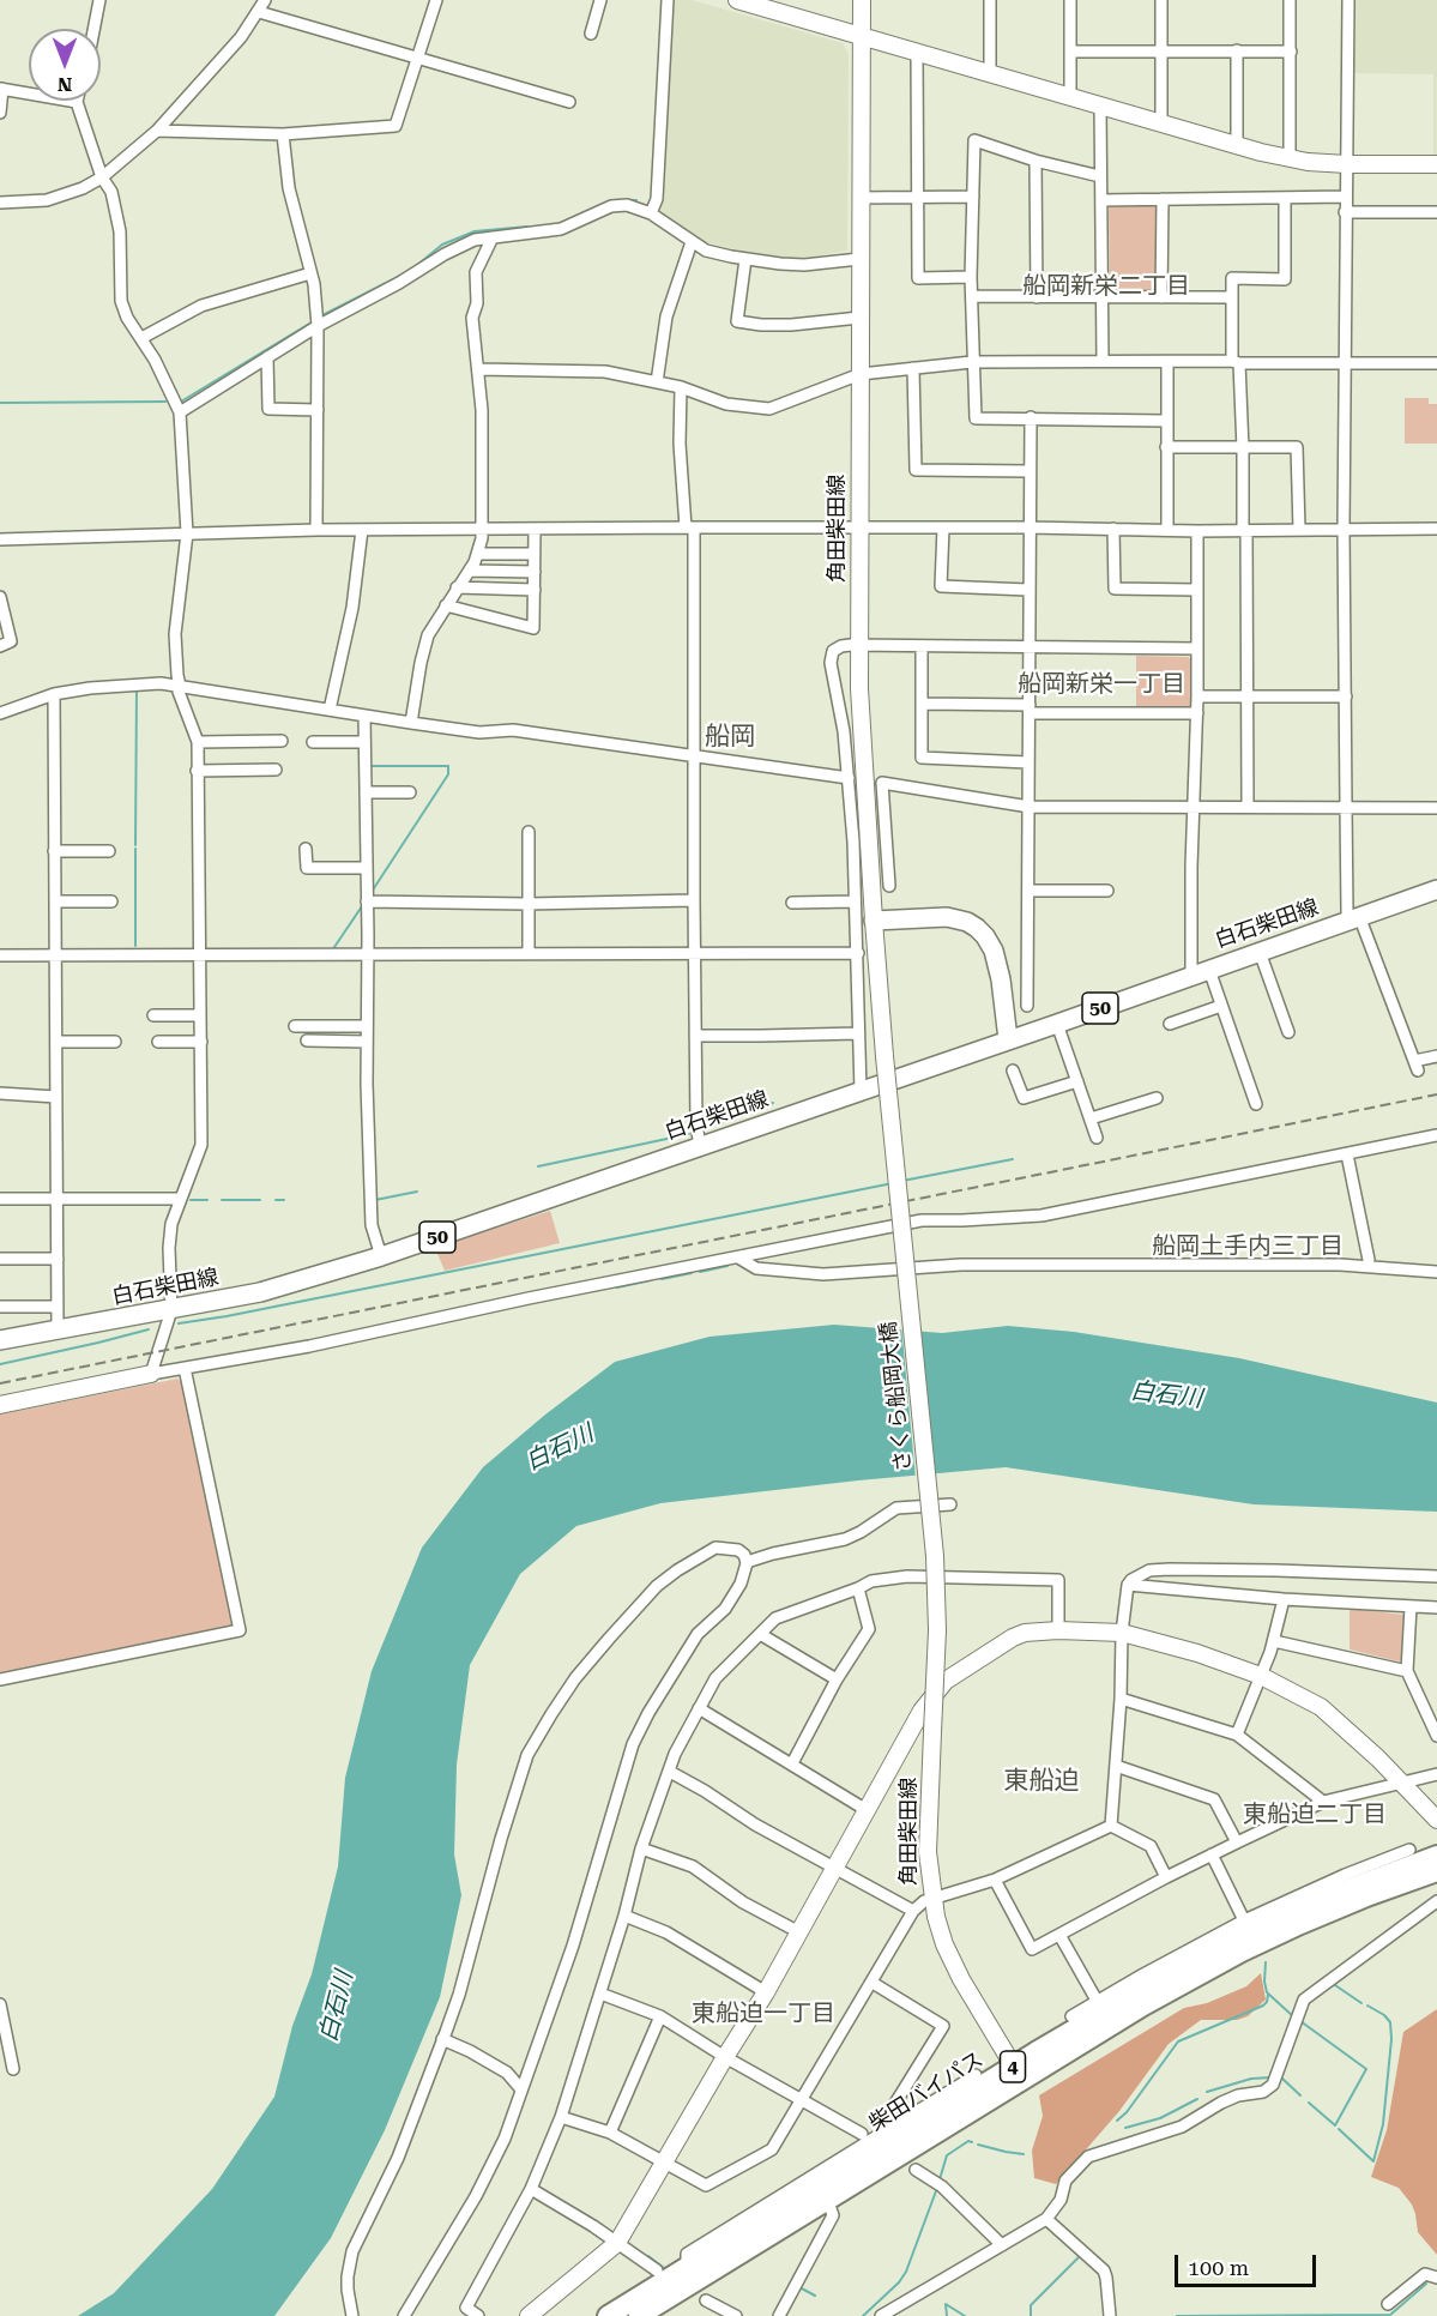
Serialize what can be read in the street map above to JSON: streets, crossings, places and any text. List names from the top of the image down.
{
  "streets": {
    "highway": ["4", "柴田バイパス"],
    "main road": ["白石柴田線", "50"],
    "street": ["角田柴田線", "さくら船岡大橋"]
  },
  "crossings": [
    ["角田柴田線", "さくら船岡大橋"],
    ["角田柴田線", "柴田バイパス"]
  ],
  "districts": [
    "船岡新栄二丁目",
    "船岡新栄一丁目",
    "船岡",
    "船岡土手内三丁目",
    "東船迫",
    "東船迫二丁目",
    "東船迫一丁目"
  ],
  "water": ["白石川"],
  "scale_bar": "100 m",
  "north": "bottom"
}
